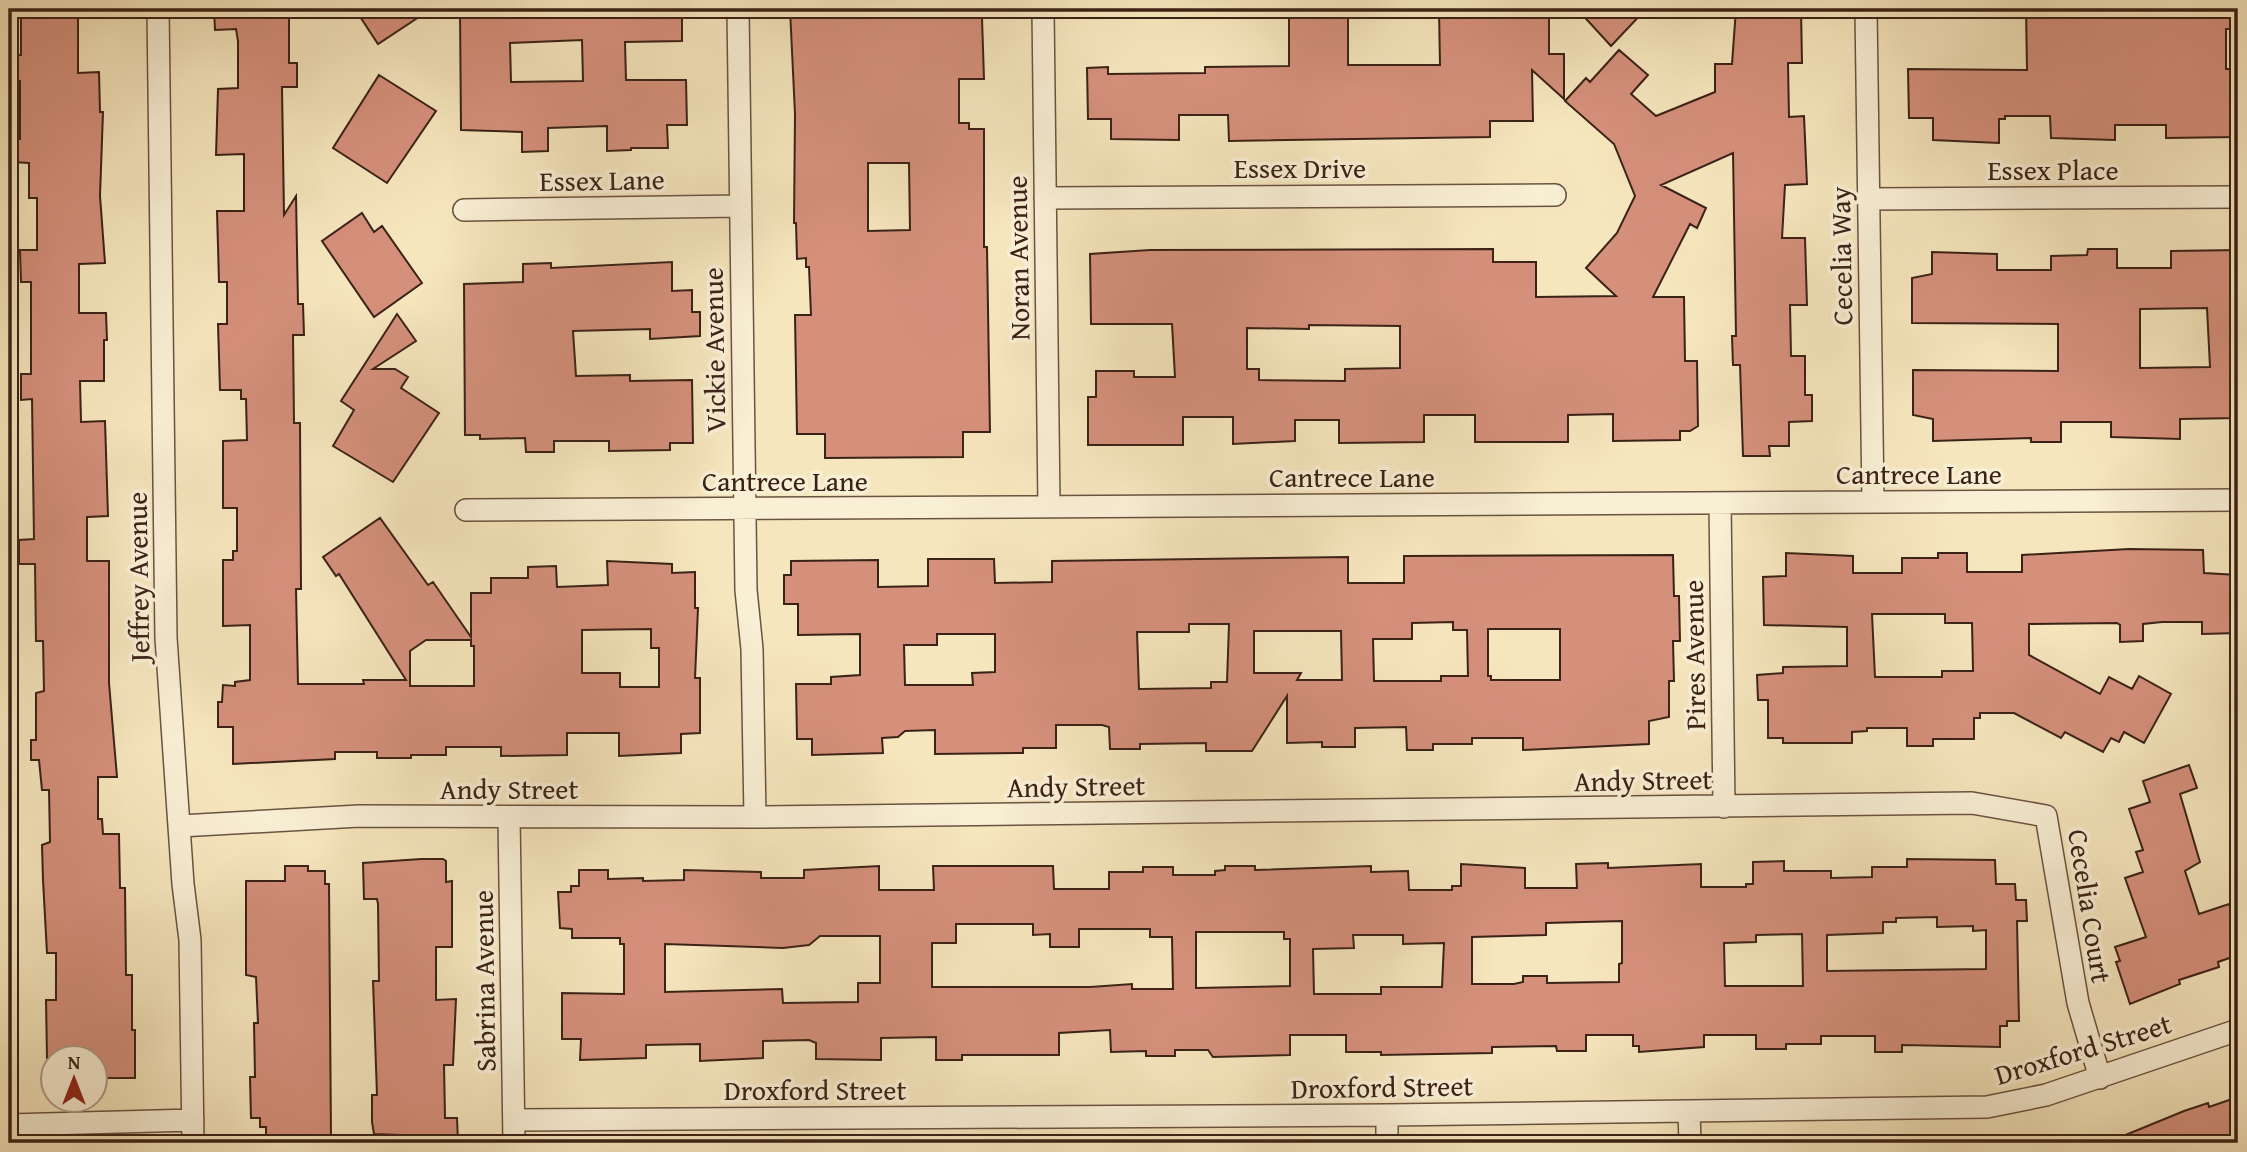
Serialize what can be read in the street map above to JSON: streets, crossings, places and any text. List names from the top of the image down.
{
  "streets": {
    "street": [
      "Essex Drive",
      "Essex Place",
      "Essex Lane",
      "Cecelia Way",
      "Noran Avenue",
      "Vickie Avenue",
      "Cantrece Lane",
      "Jeffrey Avenue",
      "Pires Avenue",
      "Andy Street",
      "Cecelia Court",
      "Sabrina Avenue",
      "Droxford Street"
    ]
  },
  "crossings": [
    ["Essex Drive", "Noran Avenue"],
    ["Essex Place", "Cecelia Way"],
    ["Essex Lane", "Vickie Avenue"],
    ["Cecelia Way", "Cantrece Lane"],
    ["Noran Avenue", "Cantrece Lane"],
    ["Vickie Avenue", "Cantrece Lane"],
    ["Vickie Avenue", "Andy Street"],
    ["Cantrece Lane", "Pires Avenue"],
    ["Jeffrey Avenue", "Andy Street"],
    ["Pires Avenue", "Andy Street"],
    ["Andy Street", "Cecelia Court"],
    ["Andy Street", "Sabrina Avenue"],
    ["Cecelia Court", "Droxford Street"],
    ["Sabrina Avenue", "Droxford Street"]
  ],
  "north": "top"
}
